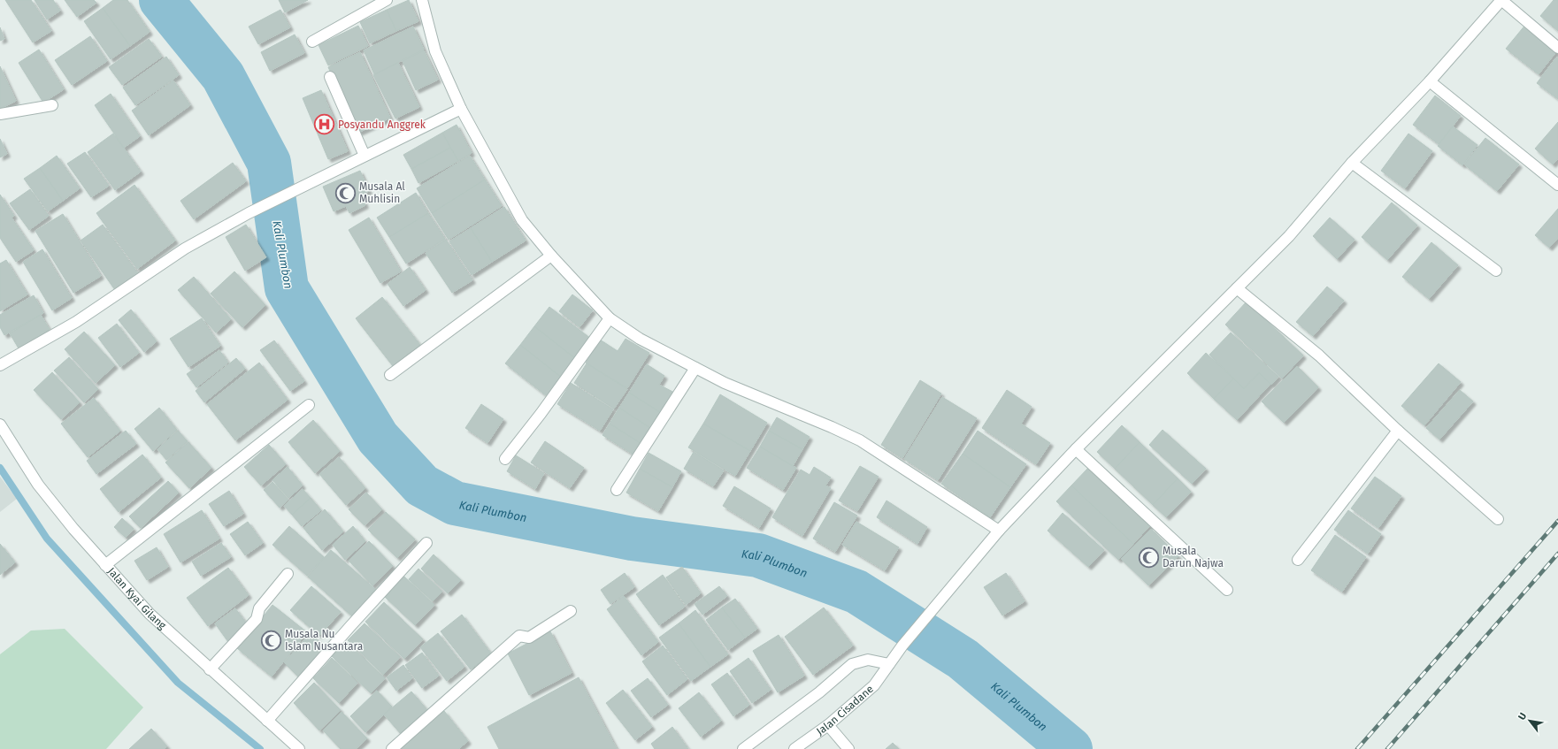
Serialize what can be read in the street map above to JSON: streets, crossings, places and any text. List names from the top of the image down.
{
  "streets": {
    "street": ["Jalan Kyai Gilang", "Jalan Cisadane"]
  },
  "water": ["Kali Plumbon"],
  "places": {
    "hospital": ["Posyandu Anggrek"],
    "mosque": ["Musala Al Muhlisin", "Musala Darun Najwa", "Musala Nu Islam Nusantara"]
  },
  "north": "top left"
}
